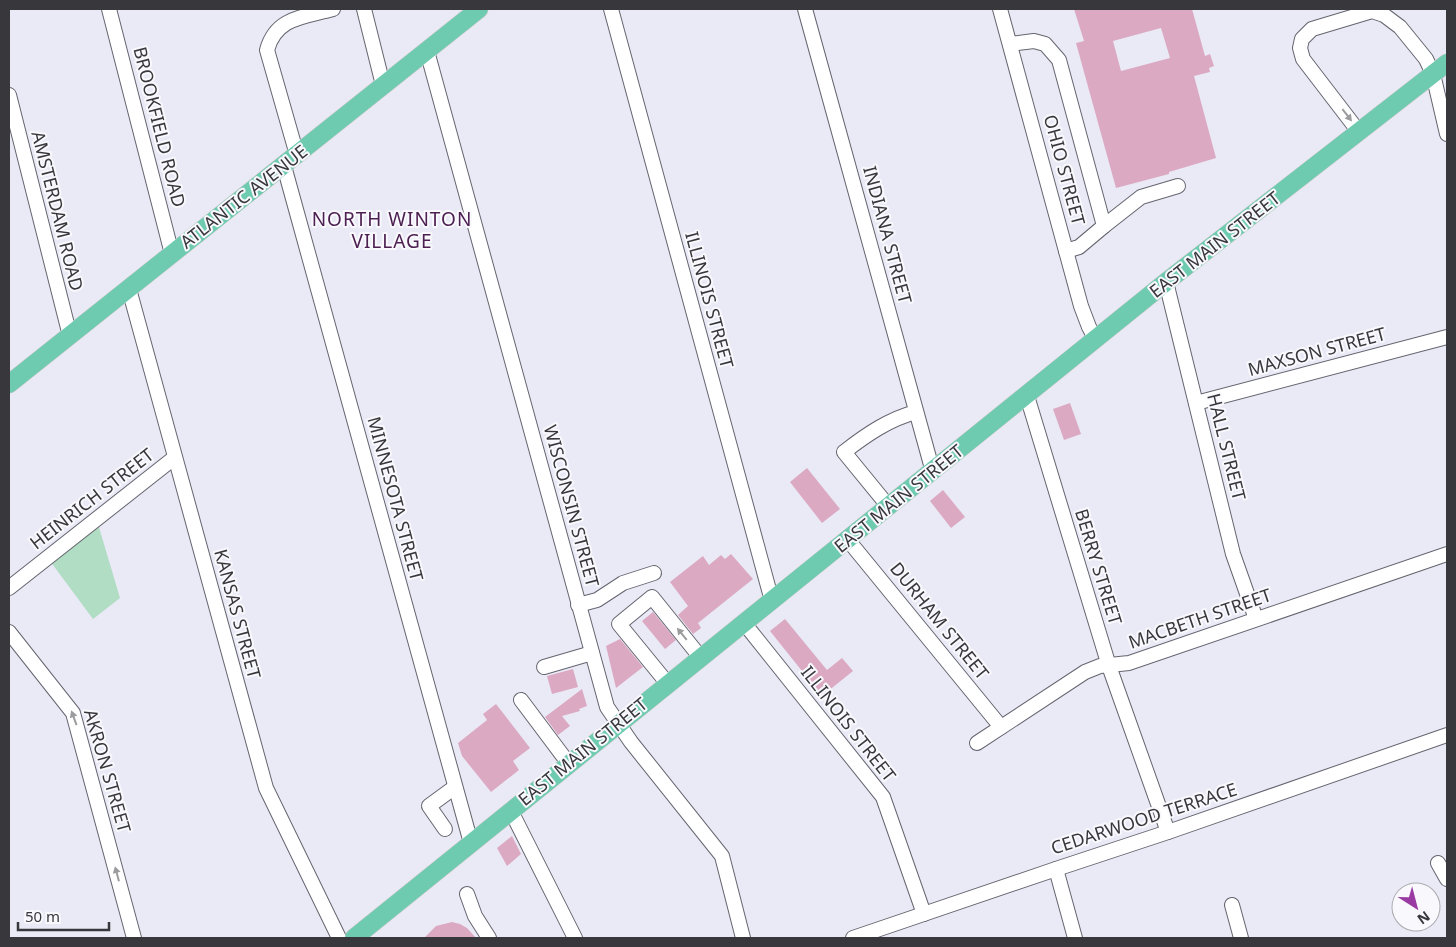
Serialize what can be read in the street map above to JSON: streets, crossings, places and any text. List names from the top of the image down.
{
  "streets": {
    "main road": ["ATLANTIC AVENUE", "EAST MAIN STREET"],
    "street": [
      "BROOKFIELD ROAD",
      "OHIO STREET",
      "AMSTERDAM ROAD",
      "INDIANA STREET",
      "ILLINOIS STREET",
      "MAXSON STREET",
      "HALL STREET",
      "HEINRICH STREET",
      "MINNESOTA STREET",
      "WISCONSIN STREET",
      "BERRY STREET",
      "KANSAS STREET",
      "MACBETH STREET",
      "DURHAM STREET",
      "AKRON STREET",
      "CEDARWOOD TERRACE"
    ]
  },
  "crossings": [
    ["BROOKFIELD ROAD", "ATLANTIC AVENUE"],
    ["OHIO STREET", "EAST MAIN STREET"],
    ["ATLANTIC AVENUE", "AMSTERDAM ROAD"],
    ["ATLANTIC AVENUE", "MINNESOTA STREET"],
    ["ATLANTIC AVENUE", "WISCONSIN STREET"],
    ["ATLANTIC AVENUE", "KANSAS STREET"],
    ["INDIANA STREET", "EAST MAIN STREET"],
    ["EAST MAIN STREET", "ILLINOIS STREET"],
    ["EAST MAIN STREET", "HALL STREET"],
    ["EAST MAIN STREET", "MINNESOTA STREET"],
    ["EAST MAIN STREET", "WISCONSIN STREET"],
    ["EAST MAIN STREET", "BERRY STREET"],
    ["EAST MAIN STREET", "DURHAM STREET"],
    ["ILLINOIS STREET", "CEDARWOOD TERRACE"],
    ["MAXSON STREET", "HALL STREET"],
    ["HALL STREET", "MACBETH STREET"],
    ["HEINRICH STREET", "KANSAS STREET"],
    ["BERRY STREET", "MACBETH STREET"],
    ["BERRY STREET", "CEDARWOOD TERRACE"],
    ["MACBETH STREET", "DURHAM STREET"]
  ],
  "one_way": ["AKRON STREET"],
  "districts": ["NORTH WINTON VILLAGE"],
  "scale_bar": "50 m",
  "north": "bottom right"
}
